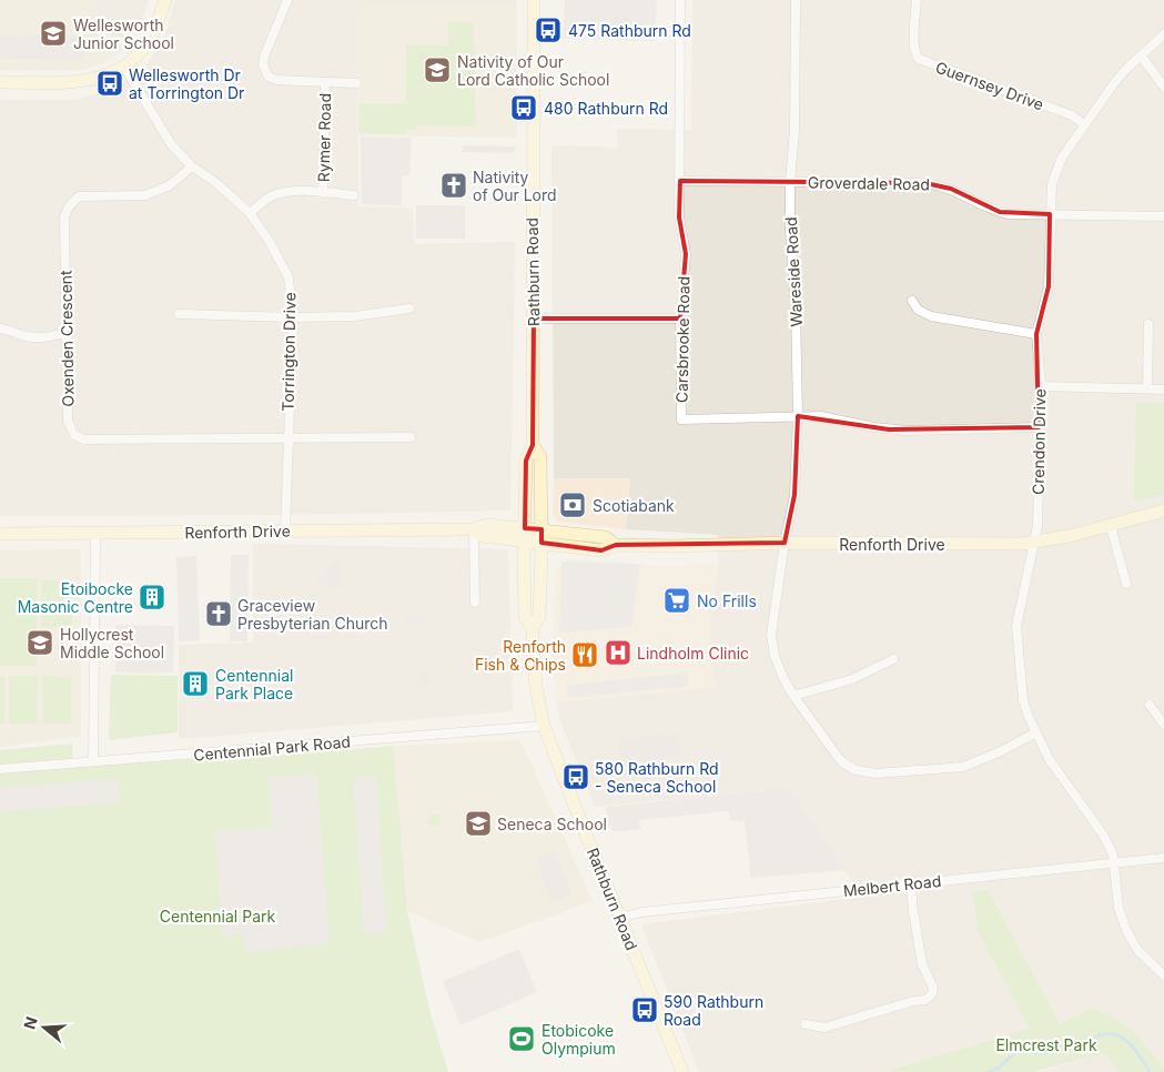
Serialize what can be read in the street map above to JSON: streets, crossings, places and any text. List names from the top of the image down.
{
  "streets": {
    "street": [
      "Guernsey Drive",
      "Rymer Road",
      "Groverdale Road",
      "Rathburn Road",
      "Wareside Road",
      "Oxenden Crescent",
      "Carsbrooke Road",
      "Torrington Drive",
      "Crendon Drive",
      "Renforth Drive",
      "Centennial Park Road",
      "Melbert Road"
    ]
  },
  "crossings": [
    ["Guernsey Drive", "Crendon Drive"],
    ["Groverdale Road", "Wareside Road"],
    ["Groverdale Road", "Carsbrooke Road"],
    ["Groverdale Road", "Crendon Drive"],
    ["Rathburn Road", "Renforth Drive"],
    ["Rathburn Road", "Centennial Park Road"],
    ["Rathburn Road", "Melbert Road"],
    ["Wareside Road", "Carsbrooke Road"],
    ["Wareside Road", "Crendon Drive"],
    ["Wareside Road", "Renforth Drive"],
    ["Oxenden Crescent", "Torrington Drive"],
    ["Carsbrooke Road", "Crendon Drive"],
    ["Torrington Drive", "Renforth Drive"],
    ["Crendon Drive", "Renforth Drive"],
    ["Crendon Drive", "Melbert Road"]
  ],
  "parks": ["Centennial Park", "Elmcrest Park"],
  "places": {
    "bus stop": [
      "475 Rathburn Rd",
      "Wellesworth Dr at Torrington Dr",
      "480 Rathburn Rd",
      "580 Rathburn Rd - Seneca School",
      "590 Rathburn Road"
    ],
    "school or university": [
      "Wellesworth Junior School",
      "Nativity of Our Lord Catholic School",
      "Hollycrest Middle School",
      "Seneca School"
    ],
    "church": ["Nativity of Our Lord", "Graceview Presbyterian Church"],
    "bank": ["Scotiabank"],
    "building": ["Etoibocke Masonic Centre", "Centennial Park Place"],
    "supermarket": ["No Frills"],
    "hospital": ["Lindholm Clinic"],
    "restaurant": ["Renforth Fish & Chips"],
    "sports": ["Etobicoke Olympium"]
  },
  "north": "left"
}
